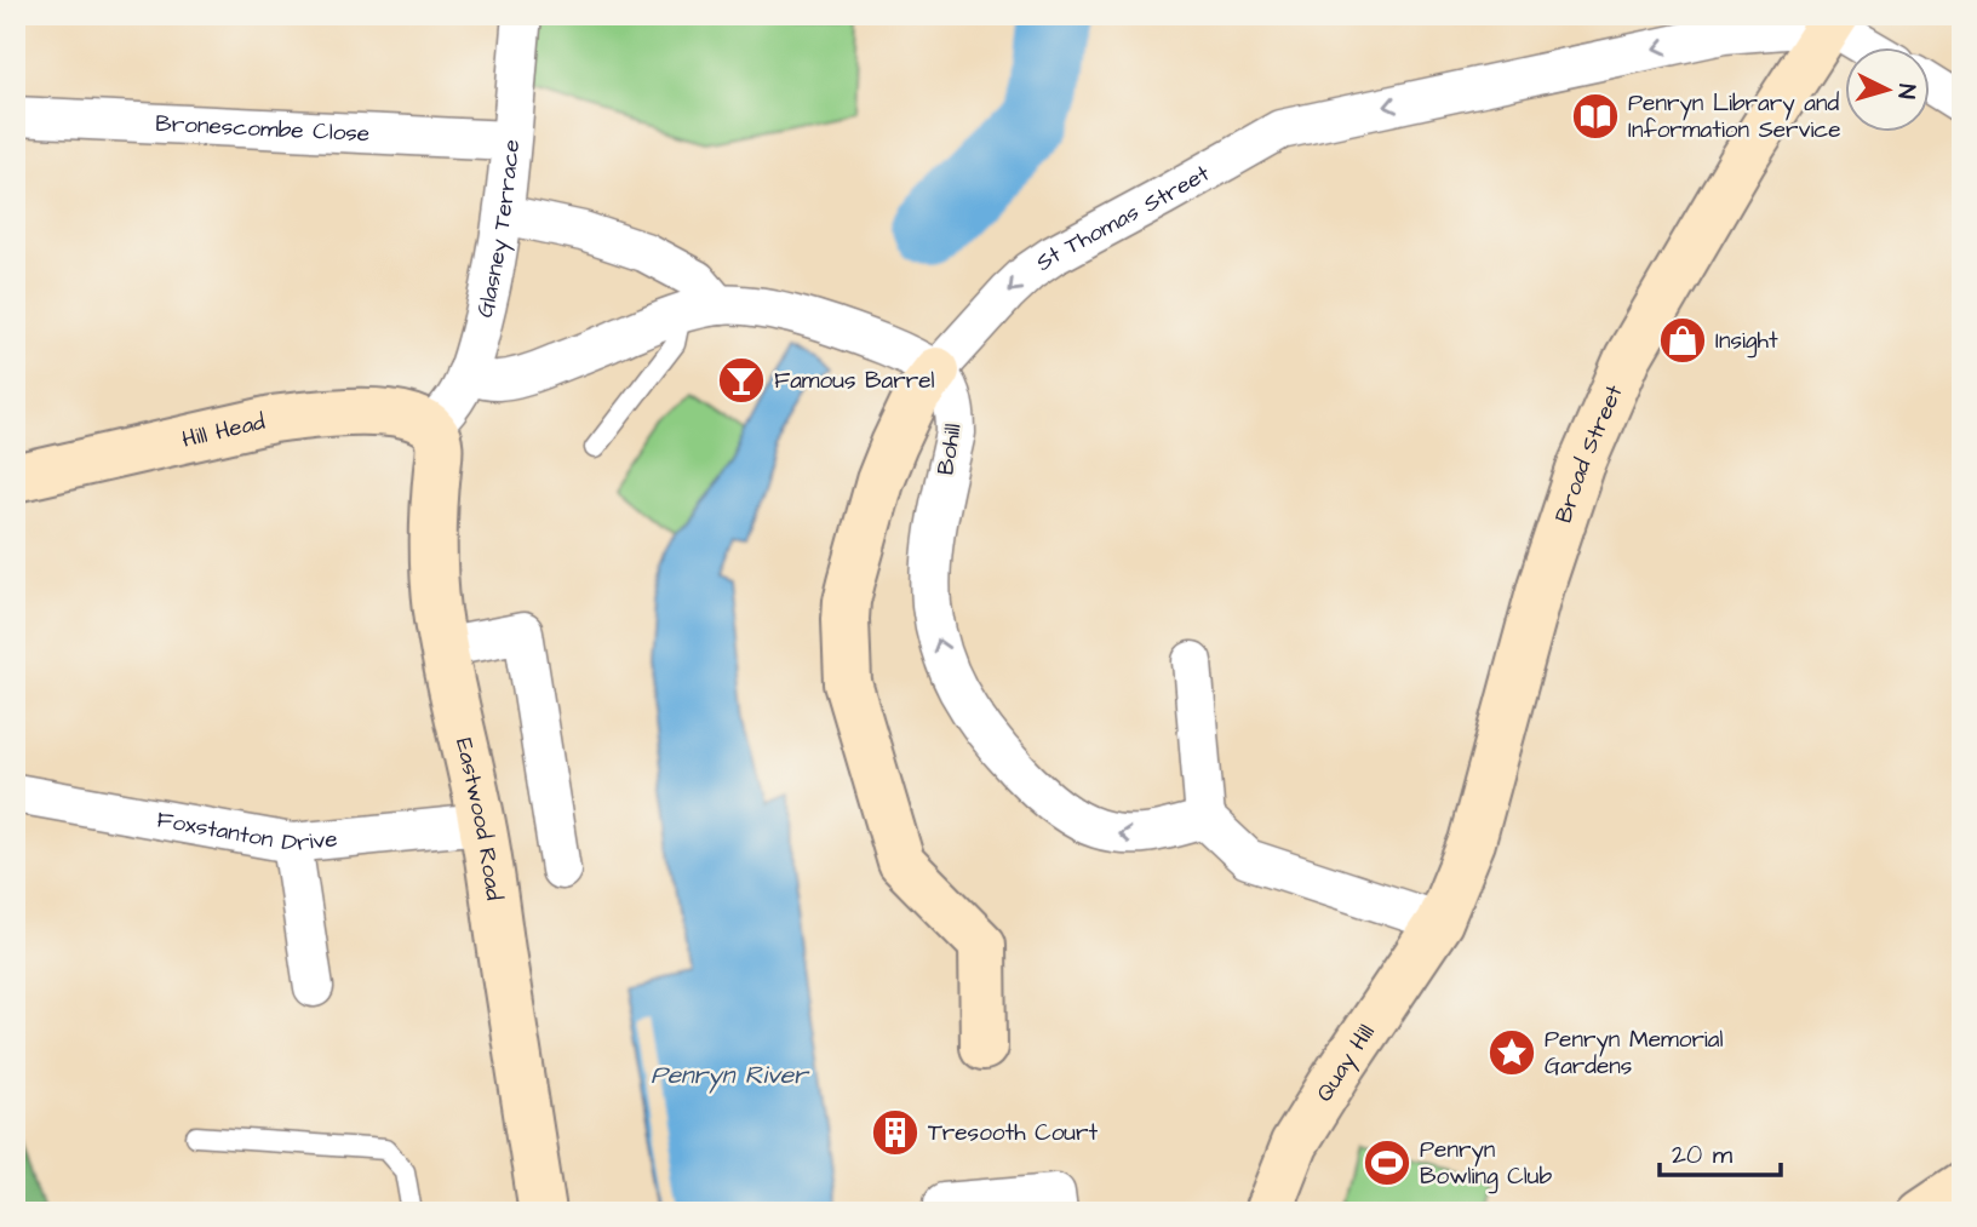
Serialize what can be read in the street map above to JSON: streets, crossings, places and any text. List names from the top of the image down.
{
  "streets": {
    "street": [
      "Bronescombe Close",
      "St Thomas Street",
      "Glasney Terrace",
      "Hill Head",
      "Bohill",
      "Broad Street",
      "Eastwood Road",
      "Foxstanton Drive",
      "Quay Hill"
    ]
  },
  "crossings": [
    ["Bronescombe Close", "Glasney Terrace"],
    ["St Thomas Street", "Bohill"],
    ["St Thomas Street", "Broad Street"],
    ["Glasney Terrace", "Hill Head"],
    ["Glasney Terrace", "Eastwood Road"],
    ["Hill Head", "Eastwood Road"],
    ["Broad Street", "Quay Hill"],
    ["Eastwood Road", "Foxstanton Drive"]
  ],
  "one_way": ["St Thomas Street", "Bohill"],
  "water": ["Penryn River"],
  "places": {
    "library": ["Penryn Library and Information Service"],
    "shop": ["Insight"],
    "bar": ["Famous Barrel"],
    "place": ["Penryn Memorial Gardens"],
    "building": ["Tresooth Court"],
    "sports": ["Penryn Bowling Club"]
  },
  "scale_bar": "20 m",
  "north": "right"
}
